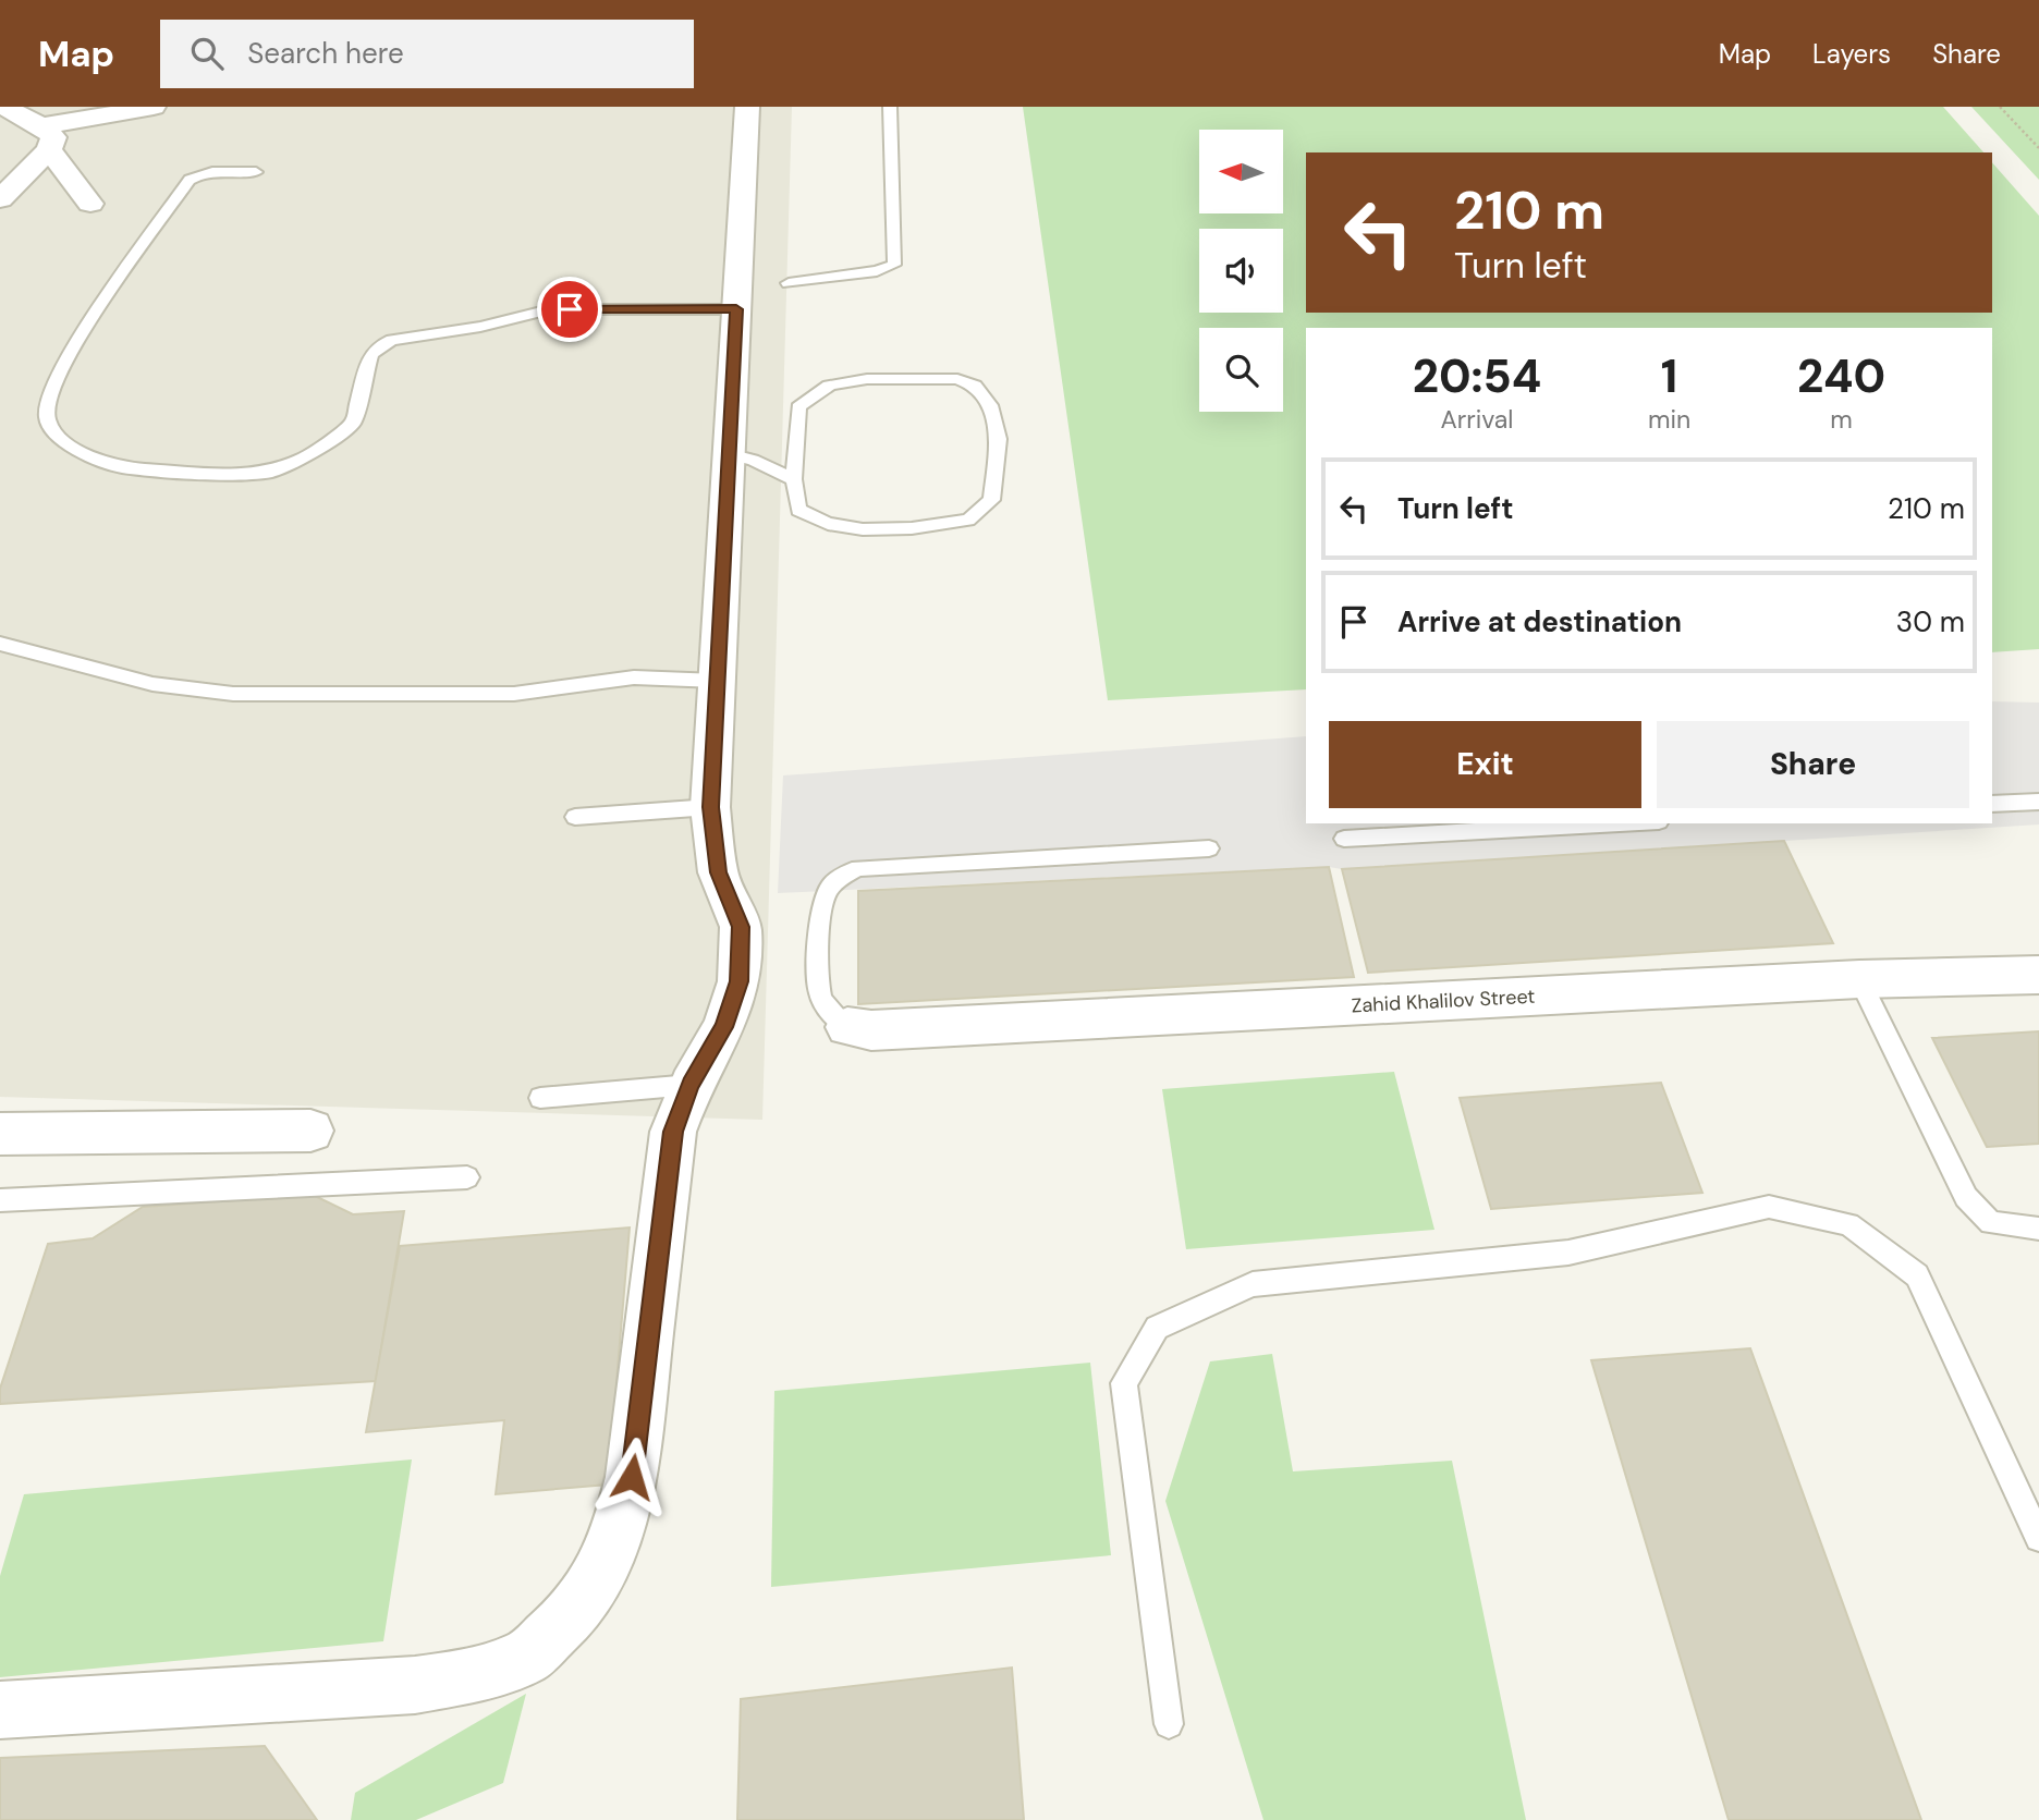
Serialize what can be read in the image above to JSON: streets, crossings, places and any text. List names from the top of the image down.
{
  "streets": {
    "street": ["Zahid Khalilov Street"]
  },
  "north": "left",
  "page": {
    "header": "Map",
    "search": "Search here",
    "nav": ["Map", "Layers", "Share"],
    "turn": ["210 m", "Turn left"],
    "eta": [
      "20:54",
      "Arrival",
      "1",
      "min",
      "240",
      "m"
    ],
    "list": [
      {
        "name": "Turn left",
        "value": "210 m"
      },
      {
        "name": "Arrive at destination",
        "value": "30 m"
      }
    ],
    "buttons": ["Exit", "Share"]
  }
}
